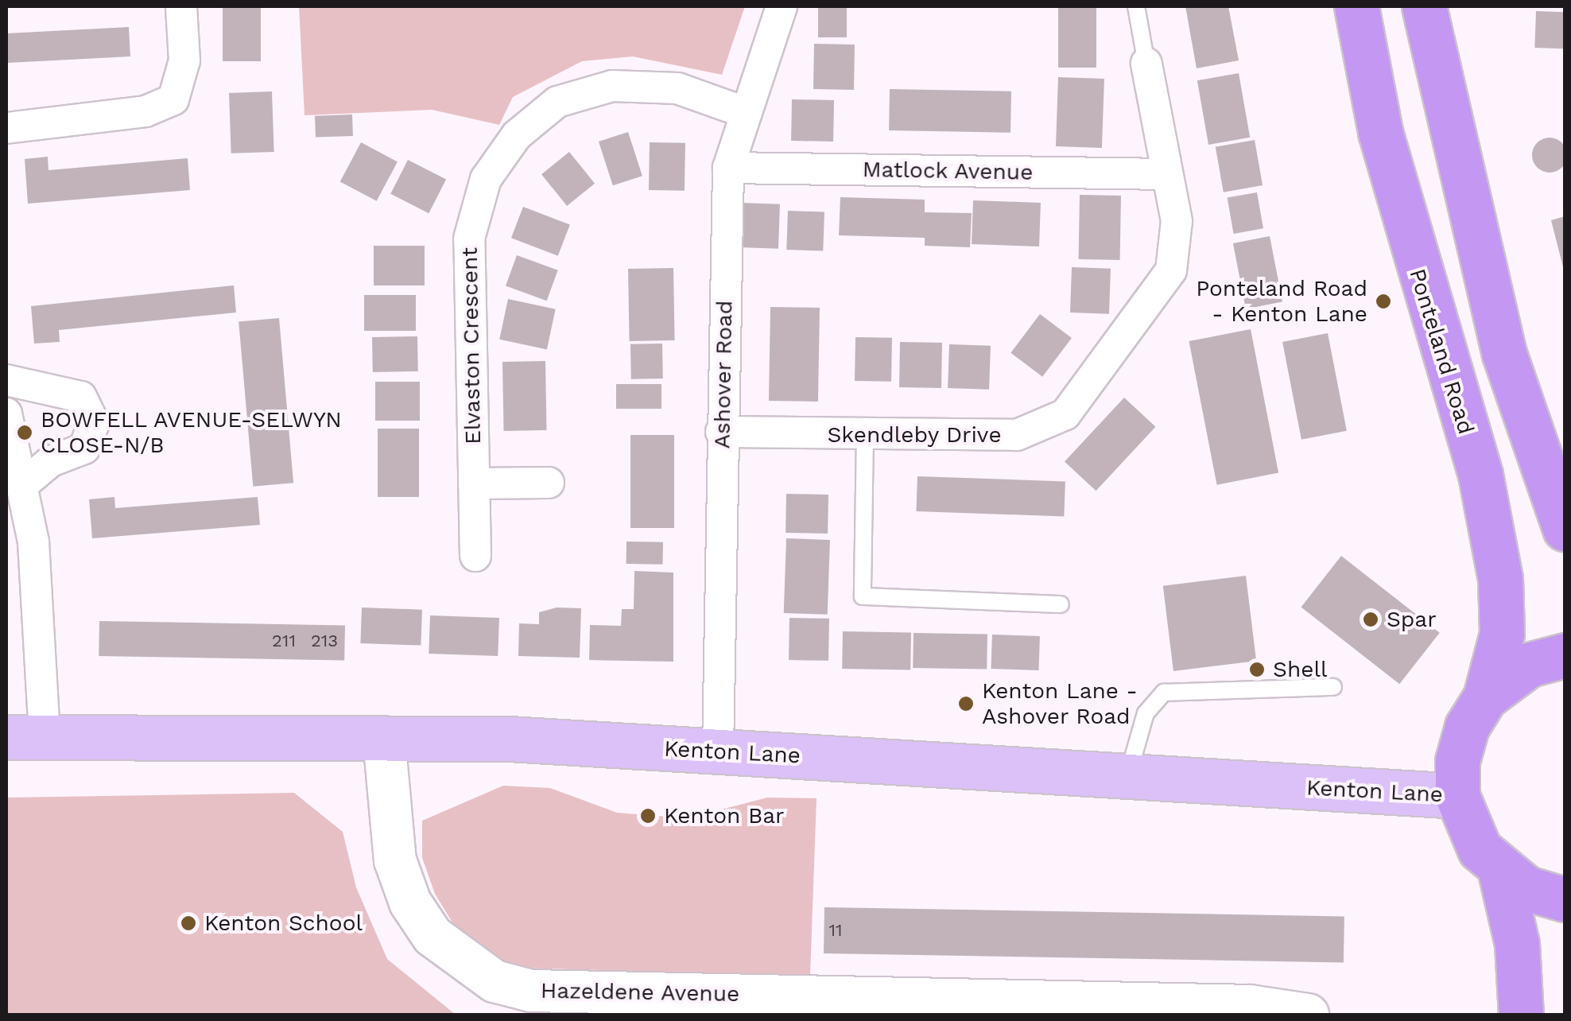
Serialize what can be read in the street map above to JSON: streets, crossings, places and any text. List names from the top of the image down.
{
  "streets": {
    "highway": ["Ponteland Road"],
    "main road": ["Kenton Lane"],
    "street": [
      "Matlock Avenue",
      "Elvaston Crescent",
      "Ashover Road",
      "Skendleby Drive",
      "Hazeldene Avenue"
    ]
  },
  "crossings": [
    ["Matlock Avenue", "Ashover Road"],
    ["Matlock Avenue", "Skendleby Drive"],
    ["Elvaston Crescent", "Ashover Road"],
    ["Ashover Road", "Skendleby Drive"],
    ["Ashover Road", "Kenton Lane"],
    ["Kenton Lane", "Hazeldene Avenue"]
  ],
  "places": [
    "Ponteland Road - Kenton Lane",
    "BOWFELL AVENUE-SELWYN CLOSE-N/B",
    "Spar",
    "Shell",
    "Kenton Lane - Ashover Road",
    "Kenton Bar",
    "Kenton School"
  ],
  "house_numbers": ["211", "213", "11"]
}
